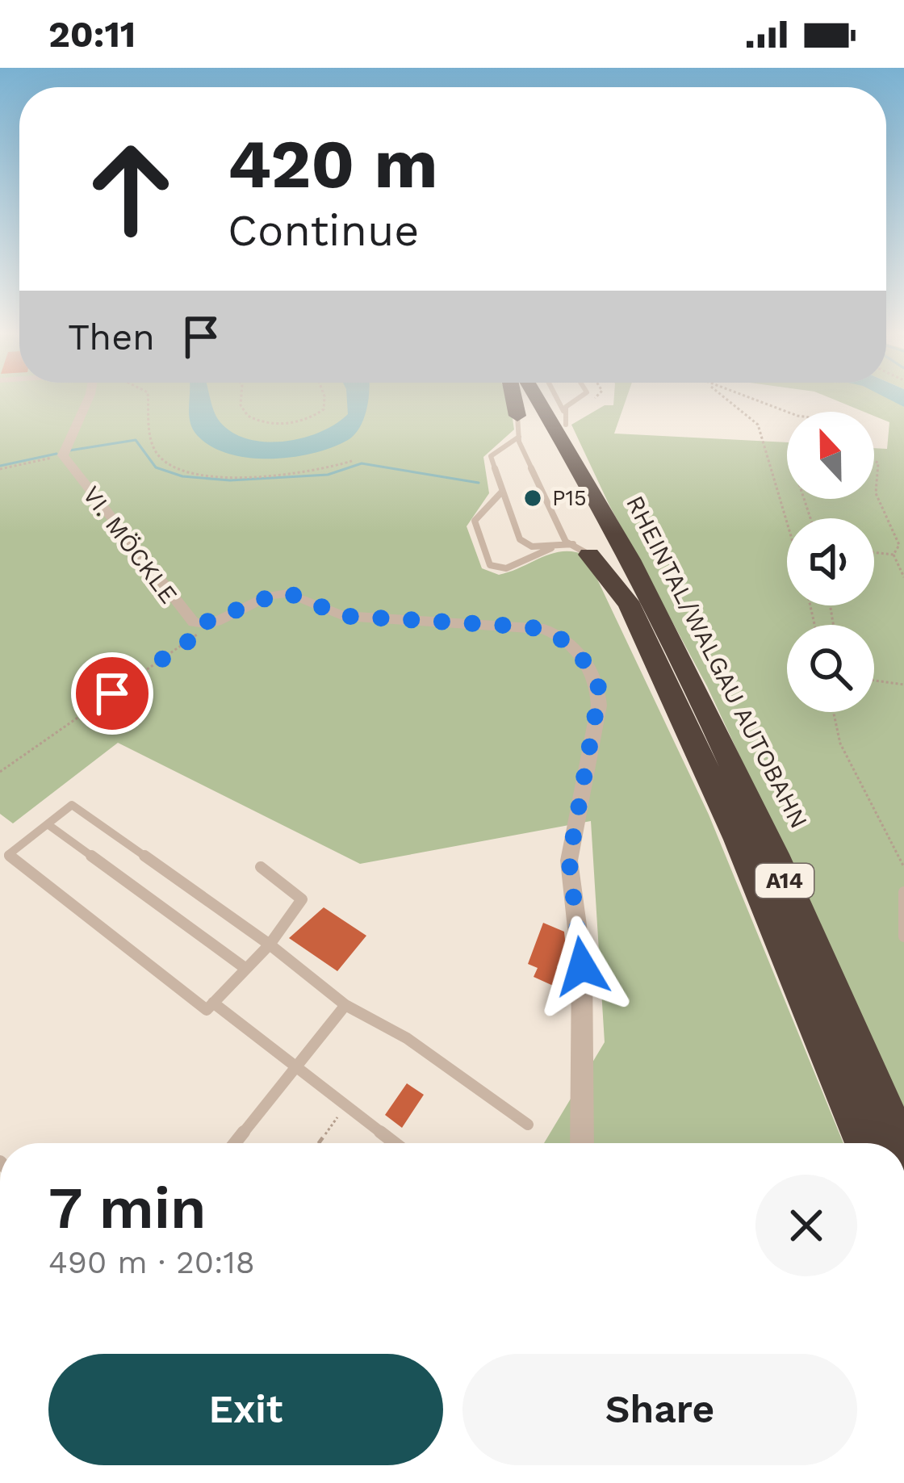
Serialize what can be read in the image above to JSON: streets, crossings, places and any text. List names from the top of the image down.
{
  "streets": {
    "highway": ["RHEINTAL/WALGAU AUTOBAHN", "A14"],
    "street": ["VI. MÖCKLE"]
  },
  "places": ["P15"],
  "north": "top",
  "page": {
    "status": "20:11",
    "turn": ["420 m", "Continue"],
    "then": "Then",
    "heading": ["7 min", "490 m · 20:18"],
    "buttons": ["Exit", "Share"]
  }
}
